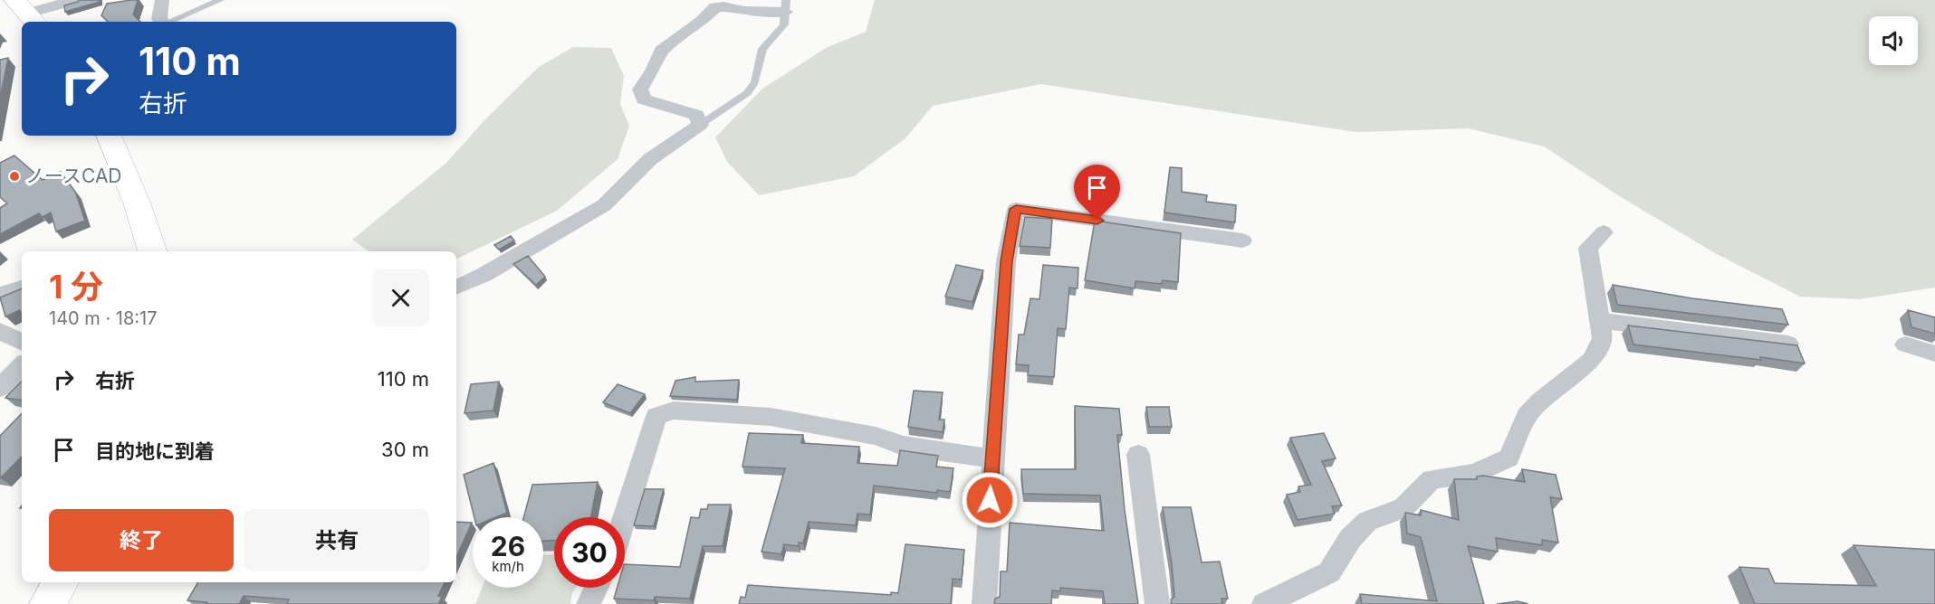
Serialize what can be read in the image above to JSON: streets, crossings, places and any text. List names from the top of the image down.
{
  "places": ["ノースCAD"],
  "page": {
    "turn": ["110 m", "右折"],
    "heading": ["1 分", "140 m · 18:17"],
    "list": [
      {
        "name": "右折",
        "value": "110 m"
      },
      {
        "name": "目的地に到着",
        "value": "30 m"
      }
    ],
    "buttons": ["終了", "共有"],
    "speed": "26 km/h",
    "limit": "30"
  }
}
